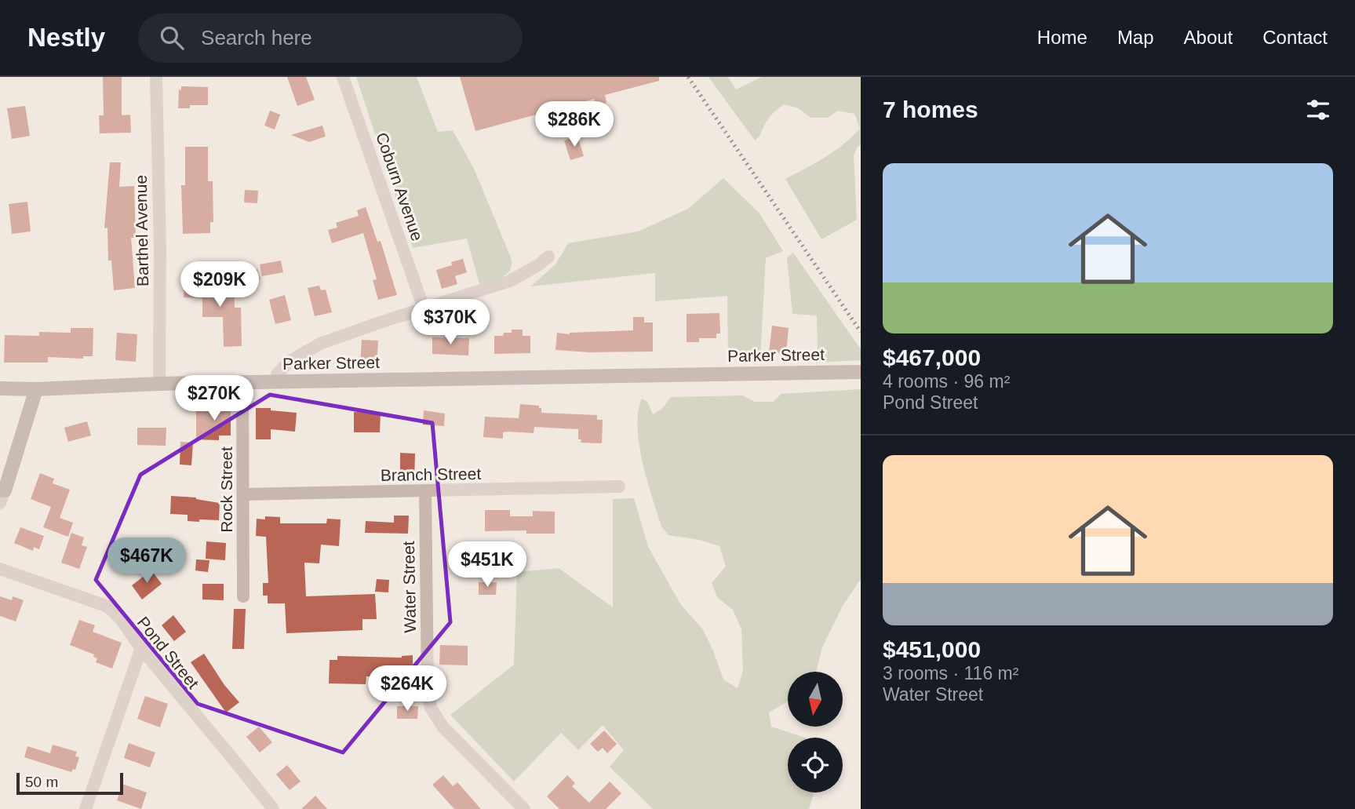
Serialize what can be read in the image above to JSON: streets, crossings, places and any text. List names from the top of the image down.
{
  "streets": {
    "main road": ["Parker Street"],
    "street": [
      "Coburn Avenue",
      "Barthel Avenue",
      "Branch Street",
      "Rock Street",
      "Water Street",
      "Pond Street"
    ]
  },
  "crossings": [
    ["Barthel Avenue", "Parker Street"],
    ["Parker Street", "Rock Street"],
    ["Branch Street", "Rock Street"],
    ["Branch Street", "Water Street"]
  ],
  "scale_bar": "50 m",
  "north": "bottom",
  "page": {
    "header": "Nestly",
    "search": "Search here",
    "nav": [
      "Home",
      "Map",
      "About",
      "Contact"
    ],
    "heading": "7 homes",
    "price": [
      "$286K",
      "$209K",
      "$370K",
      "$270K",
      "$467K",
      "$451K",
      "$264K"
    ],
    "list": [
      {
        "name": "$467,000",
        "note": "4 rooms · 96 m² · Pond Street"
      },
      {
        "name": "$451,000",
        "note": "3 rooms · 116 m² · Water Street"
      }
    ],
    "scale": "50 m"
  }
}
